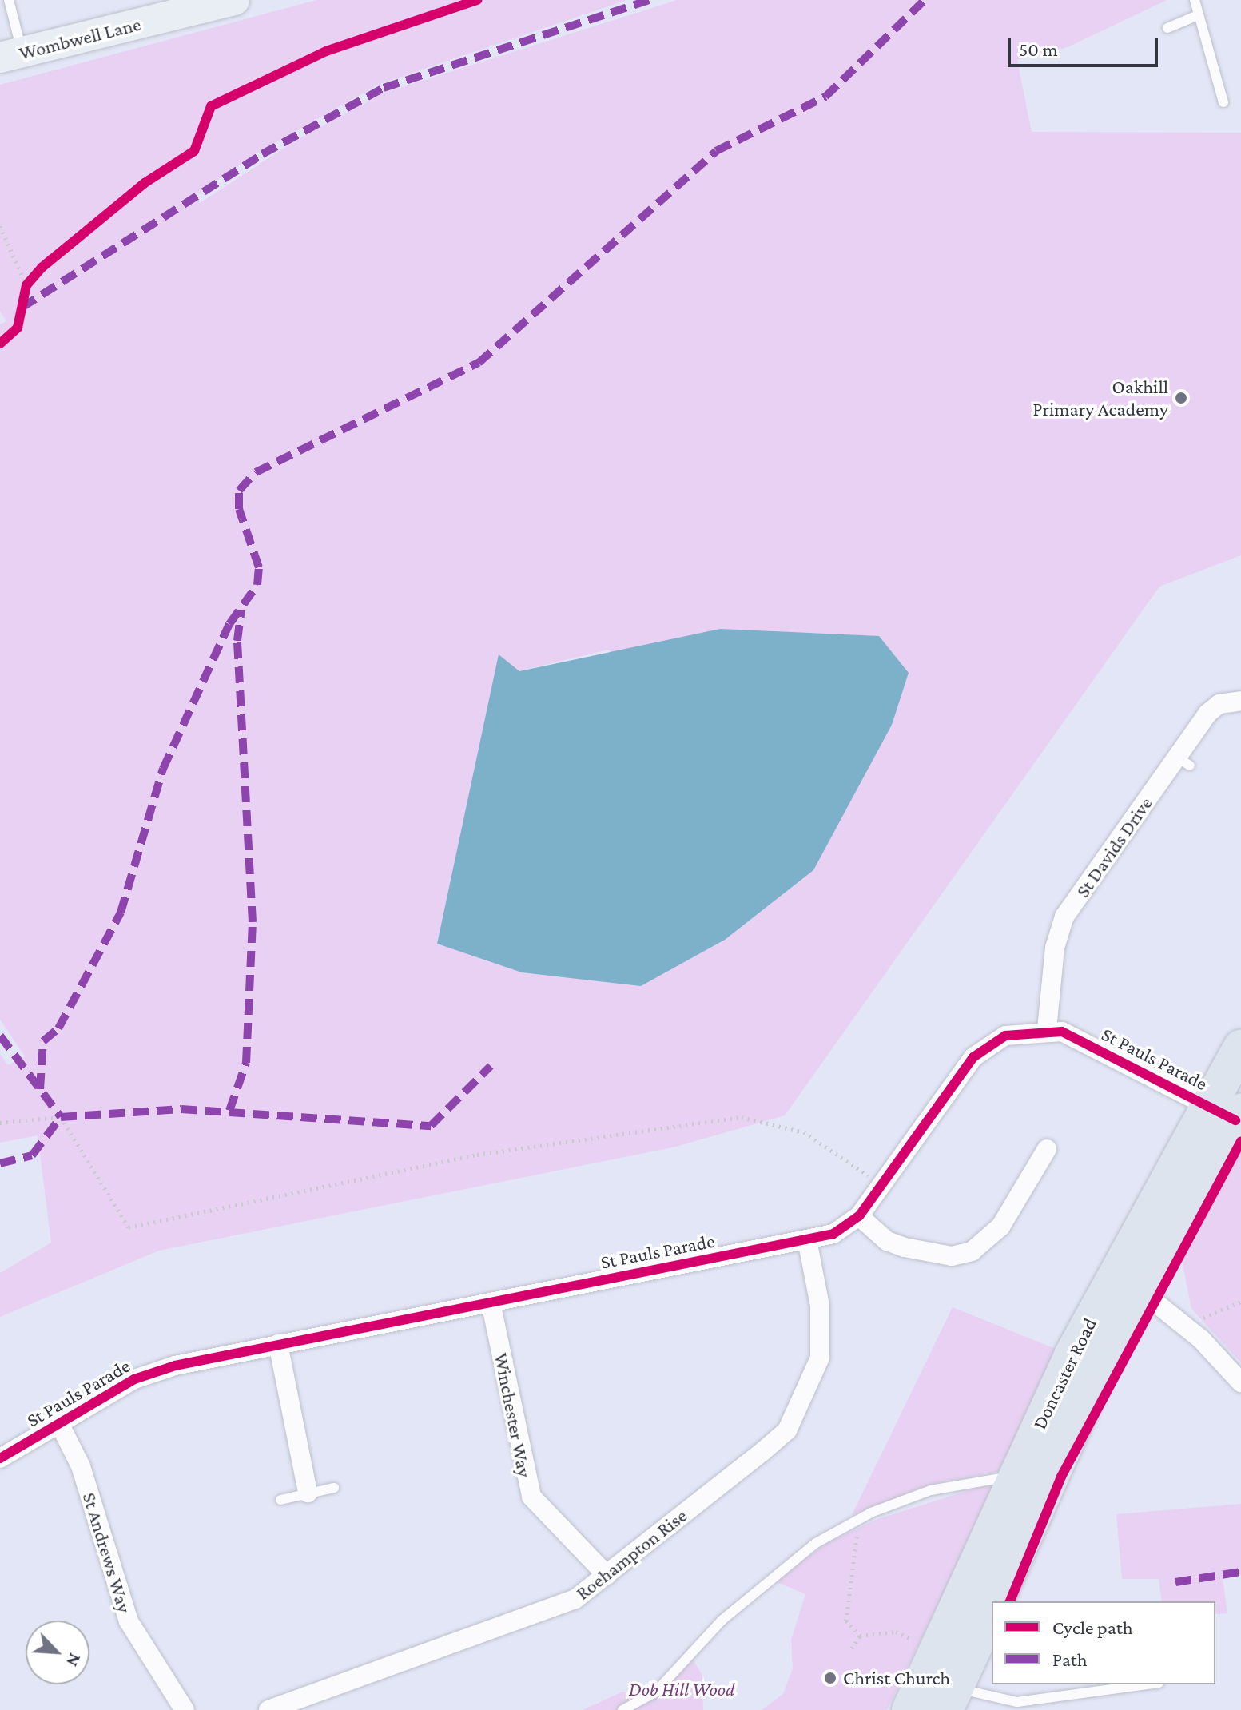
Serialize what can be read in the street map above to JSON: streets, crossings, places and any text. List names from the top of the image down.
{
  "streets": {
    "highway": ["Doncaster Road"],
    "main road": ["Wombwell Lane"],
    "street": [
      "St Davids Drive",
      "St Pauls Parade",
      "Winchester Way",
      "St Andrews Way",
      "Roehampton Rise"
    ]
  },
  "crossings": [
    ["St Davids Drive", "St Pauls Parade"],
    ["St Pauls Parade", "Doncaster Road"],
    ["St Pauls Parade", "Winchester Way"],
    ["St Pauls Parade", "St Andrews Way"],
    ["St Pauls Parade", "Roehampton Rise"],
    ["Winchester Way", "Roehampton Rise"]
  ],
  "parks": ["Dob Hill Wood"],
  "places": ["Oakhill Primary Academy", "Christ Church"],
  "legend": ["Cycle path", "Path"],
  "scale_bar": "50 m",
  "north": "bottom right"
}
